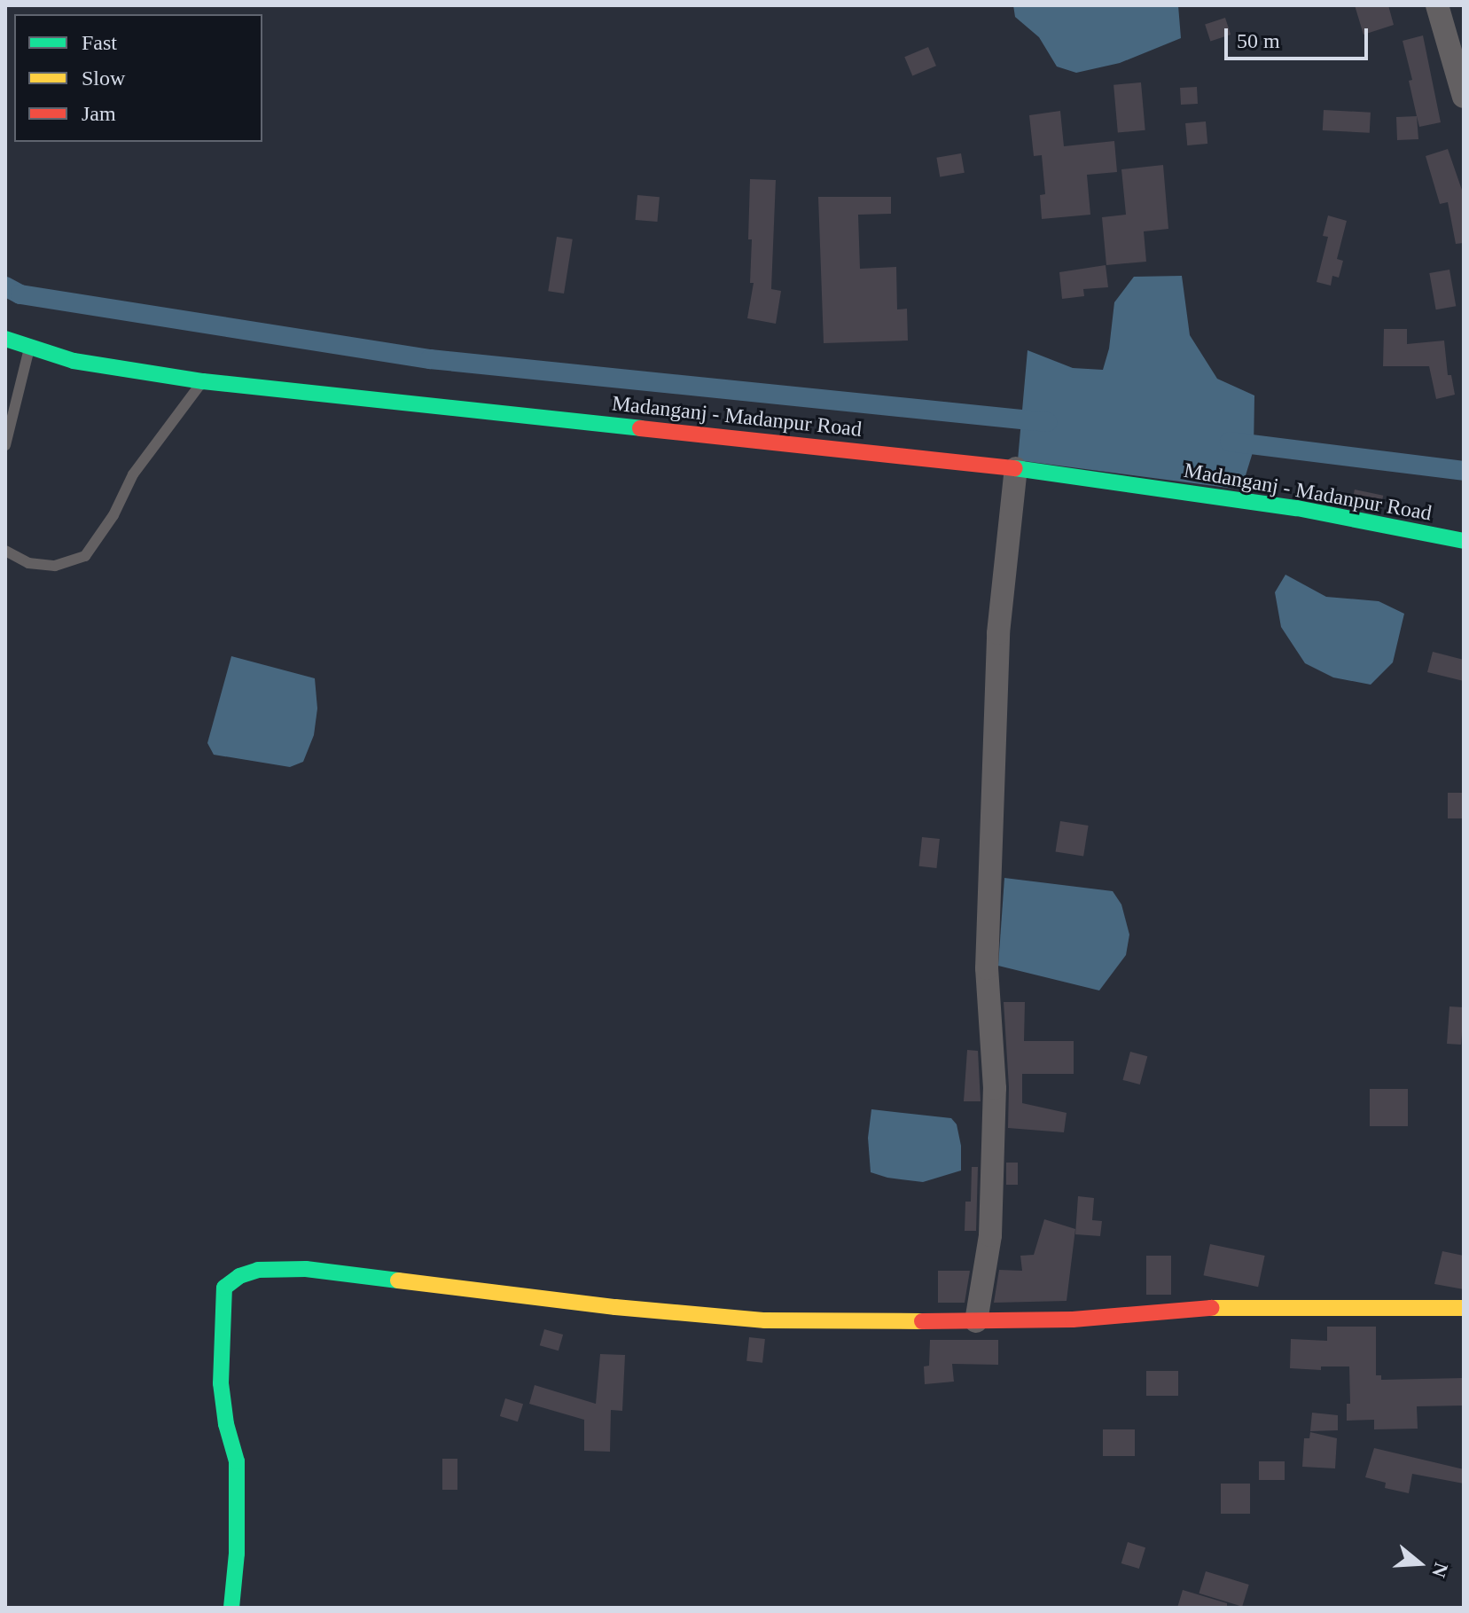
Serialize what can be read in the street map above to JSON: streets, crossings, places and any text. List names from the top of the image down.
{
  "streets": {
    "street": ["Madanganj - Madanpur Road"]
  },
  "legend": ["Fast", "Slow", "Jam"],
  "scale_bar": "50 m",
  "north": "right"
}
